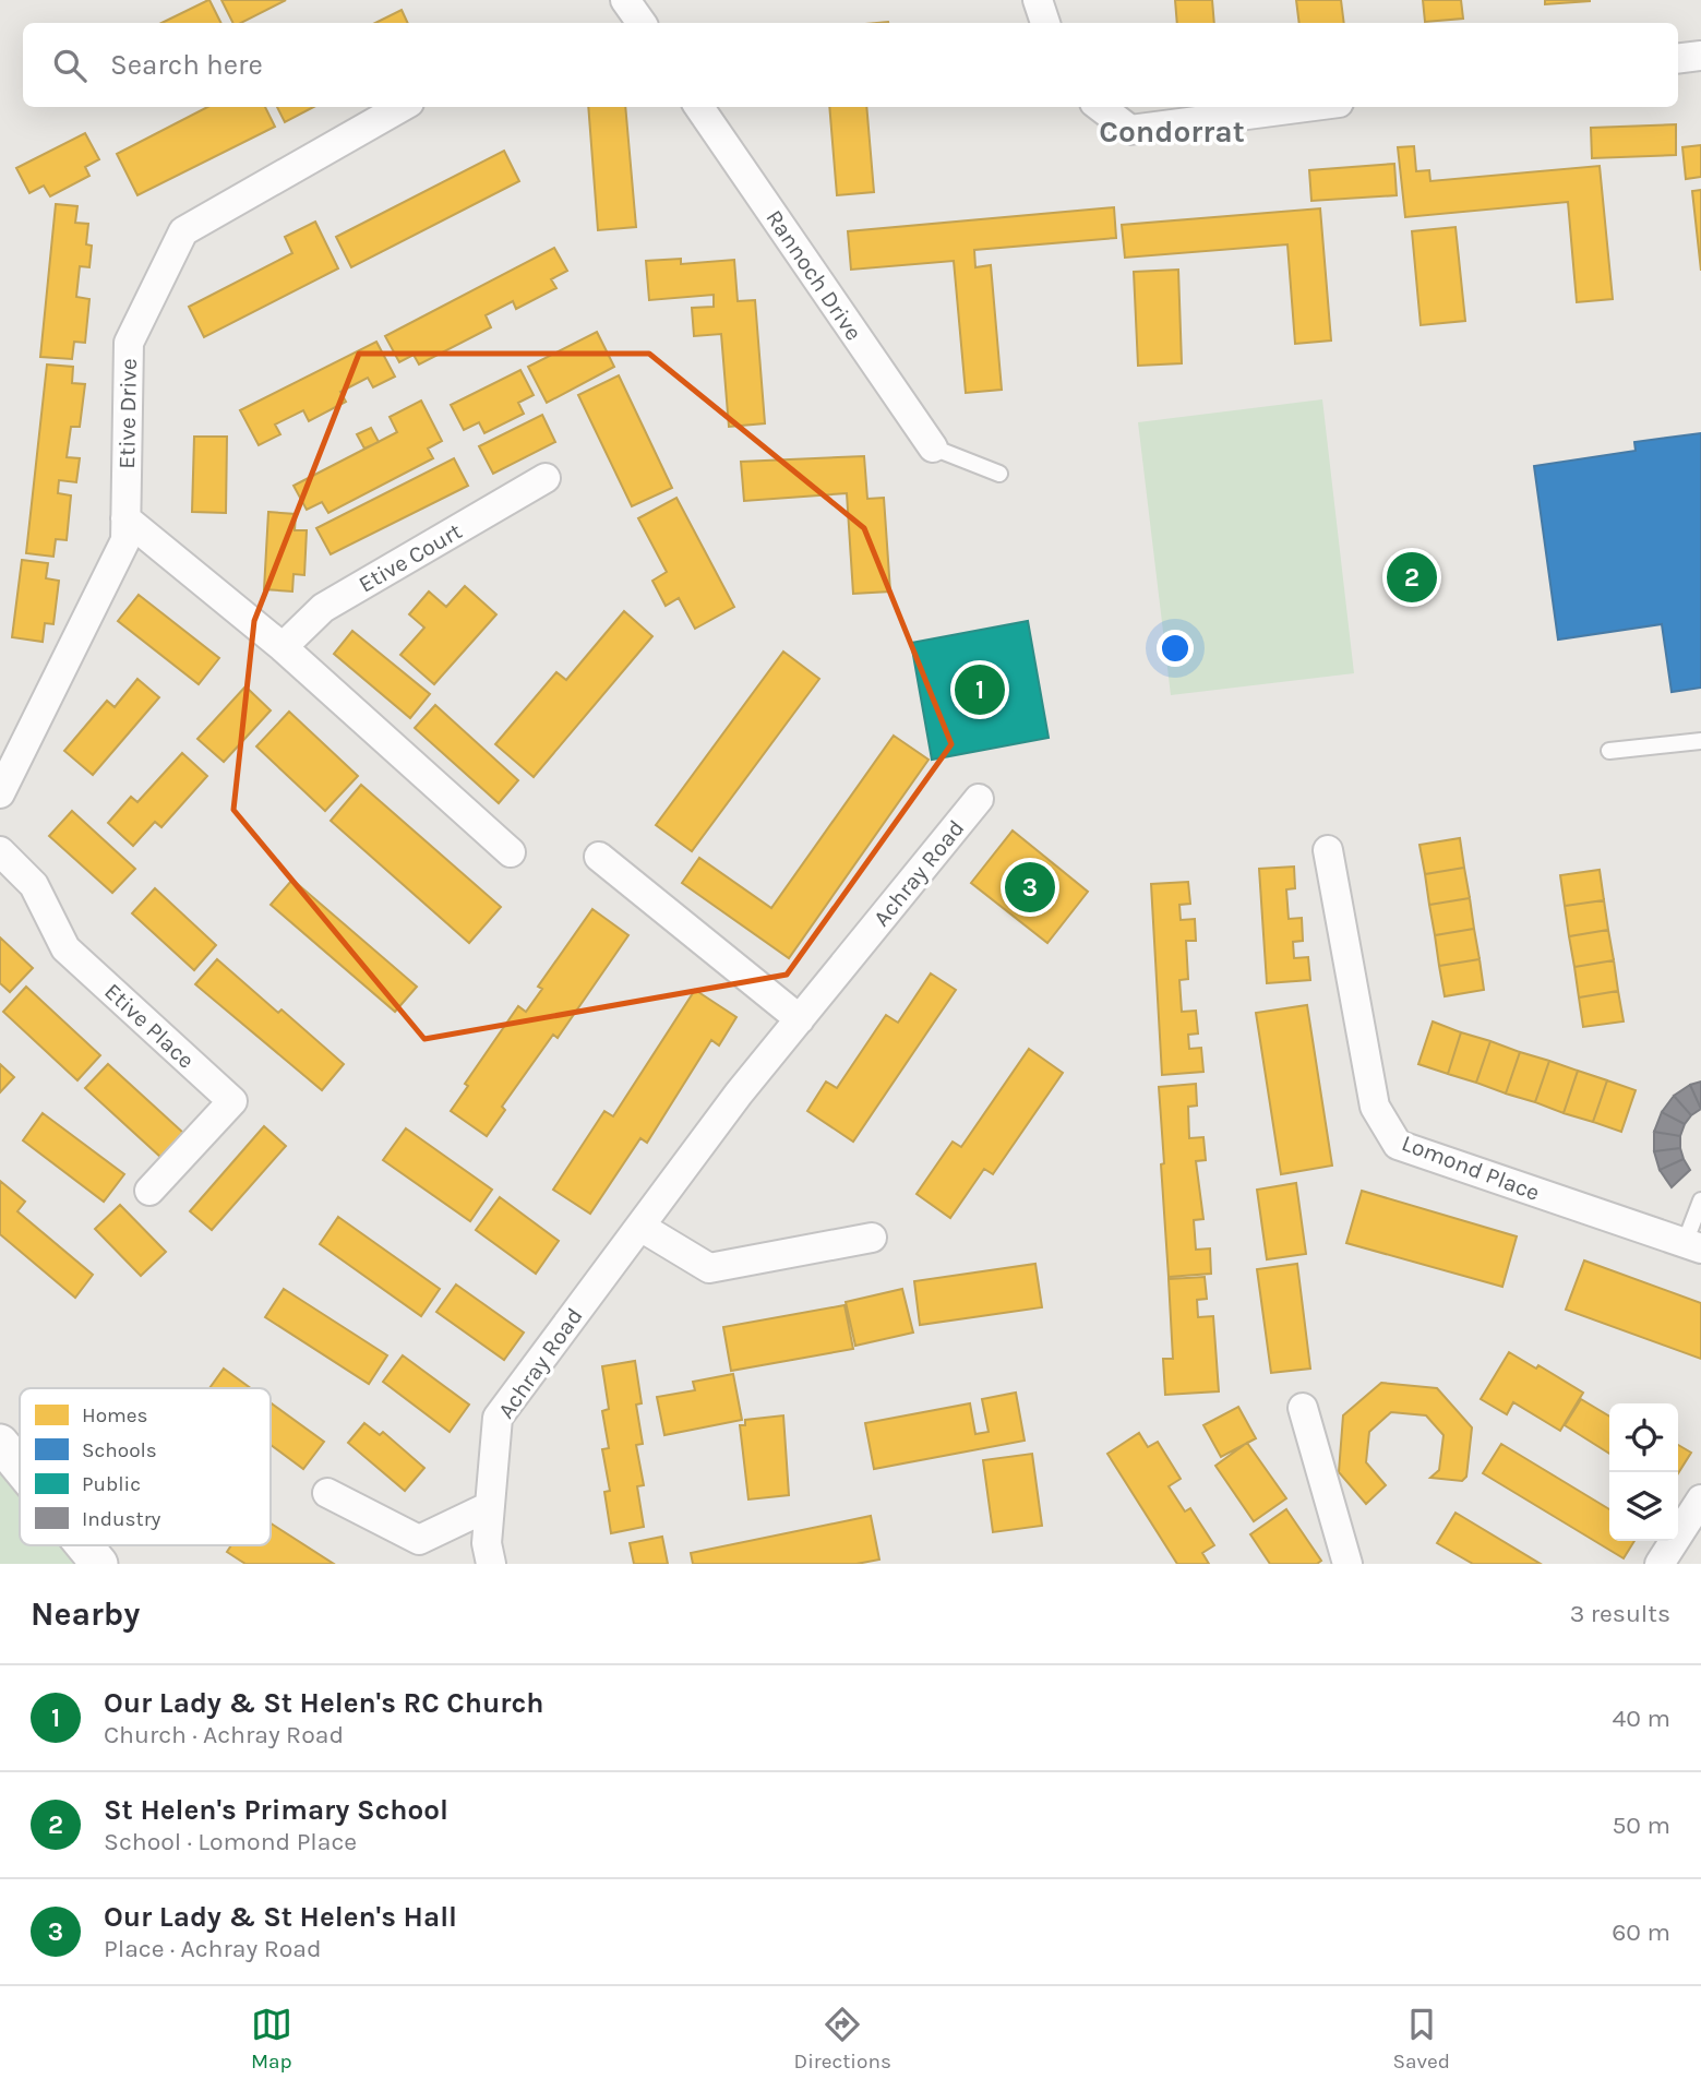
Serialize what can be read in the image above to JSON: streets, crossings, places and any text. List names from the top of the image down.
{
  "streets": {
    "street": [
      "Rannoch Drive",
      "Etive Drive",
      "Etive Court",
      "Achray Road",
      "Etive Place",
      "Lomond Place"
    ]
  },
  "districts": ["Condorrat"],
  "legend": [
    "Homes",
    "Schools",
    "Public",
    "Industry"
  ],
  "page": {
    "search": "Search here",
    "pins": ["2", "1", "3"],
    "heading": ["Nearby", "3 results"],
    "list": [
      {
        "mark": "1",
        "name": "Our Lady & St Helen's RC Church",
        "note": "Church · Achray Road",
        "value": "40 m"
      },
      {
        "mark": "2",
        "name": "St Helen's Primary School",
        "note": "School · Lomond Place",
        "value": "50 m"
      },
      {
        "mark": "3",
        "name": "Our Lady & St Helen's Hall",
        "note": "Place · Achray Road",
        "value": "60 m"
      }
    ],
    "nav": ["Map", "Directions", "Saved"]
  }
}
